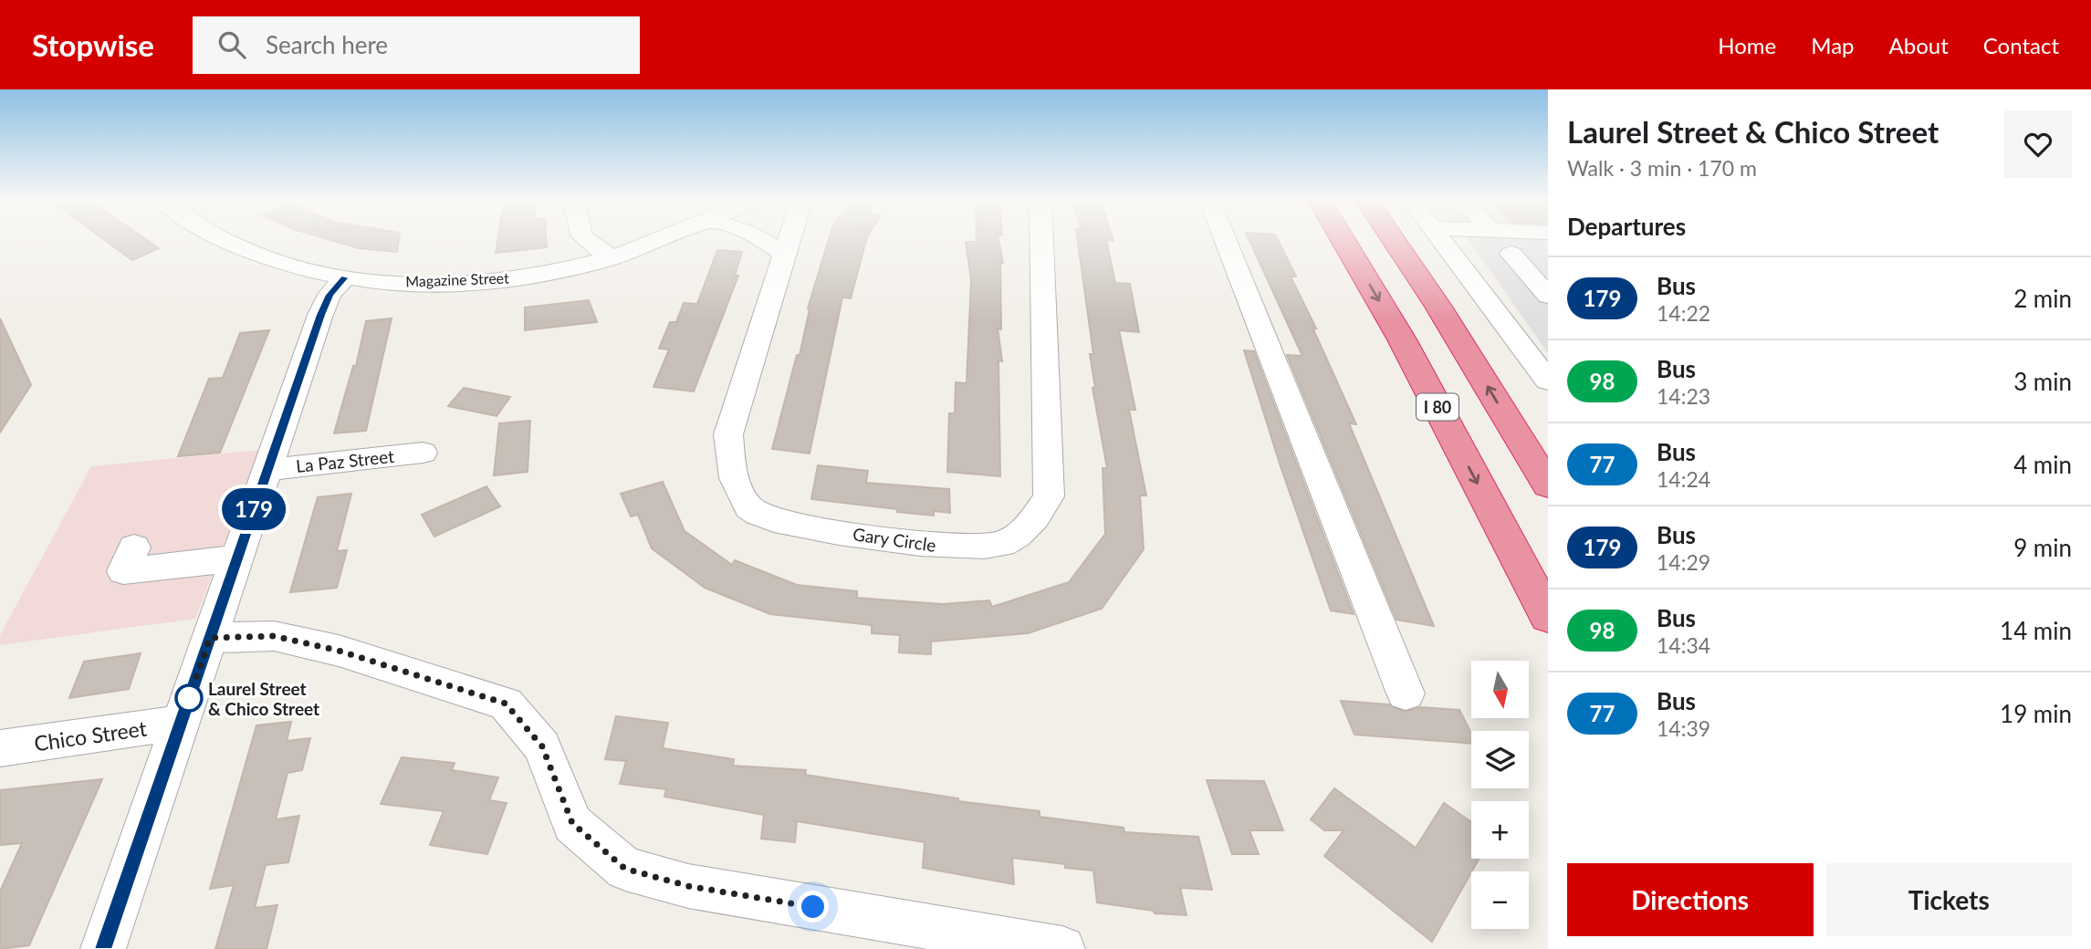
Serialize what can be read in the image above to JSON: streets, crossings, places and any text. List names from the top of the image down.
{
  "streets": {
    "highway": ["I 80"],
    "street": [
      "Magazine Street",
      "La Paz Street",
      "Gary Circle",
      "Chico Street"
    ]
  },
  "places": ["Laurel Street & Chico Street"],
  "lines": ["bus line 179"],
  "north": "bottom",
  "page": {
    "header": "Stopwise",
    "search": "Search here",
    "nav": [
      "Home",
      "Map",
      "About",
      "Contact"
    ],
    "on_map": "179",
    "heading": [
      ["Laurel Street & Chico Street", "Walk · 3 min · 170 m"],
      "Departures"
    ],
    "list": [
      {
        "mark": "179",
        "name": "Bus",
        "note": "14:22",
        "value": "2 min"
      },
      {
        "mark": "98",
        "name": "Bus",
        "note": "14:23",
        "value": "3 min"
      },
      {
        "mark": "77",
        "name": "Bus",
        "note": "14:24",
        "value": "4 min"
      },
      {
        "mark": "179",
        "name": "Bus",
        "note": "14:29",
        "value": "9 min"
      },
      {
        "mark": "98",
        "name": "Bus",
        "note": "14:34",
        "value": "14 min"
      },
      {
        "mark": "77",
        "name": "Bus",
        "note": "14:39",
        "value": "19 min"
      }
    ],
    "map_buttons": ["+", "−"],
    "buttons": ["Directions", "Tickets"]
  }
}
